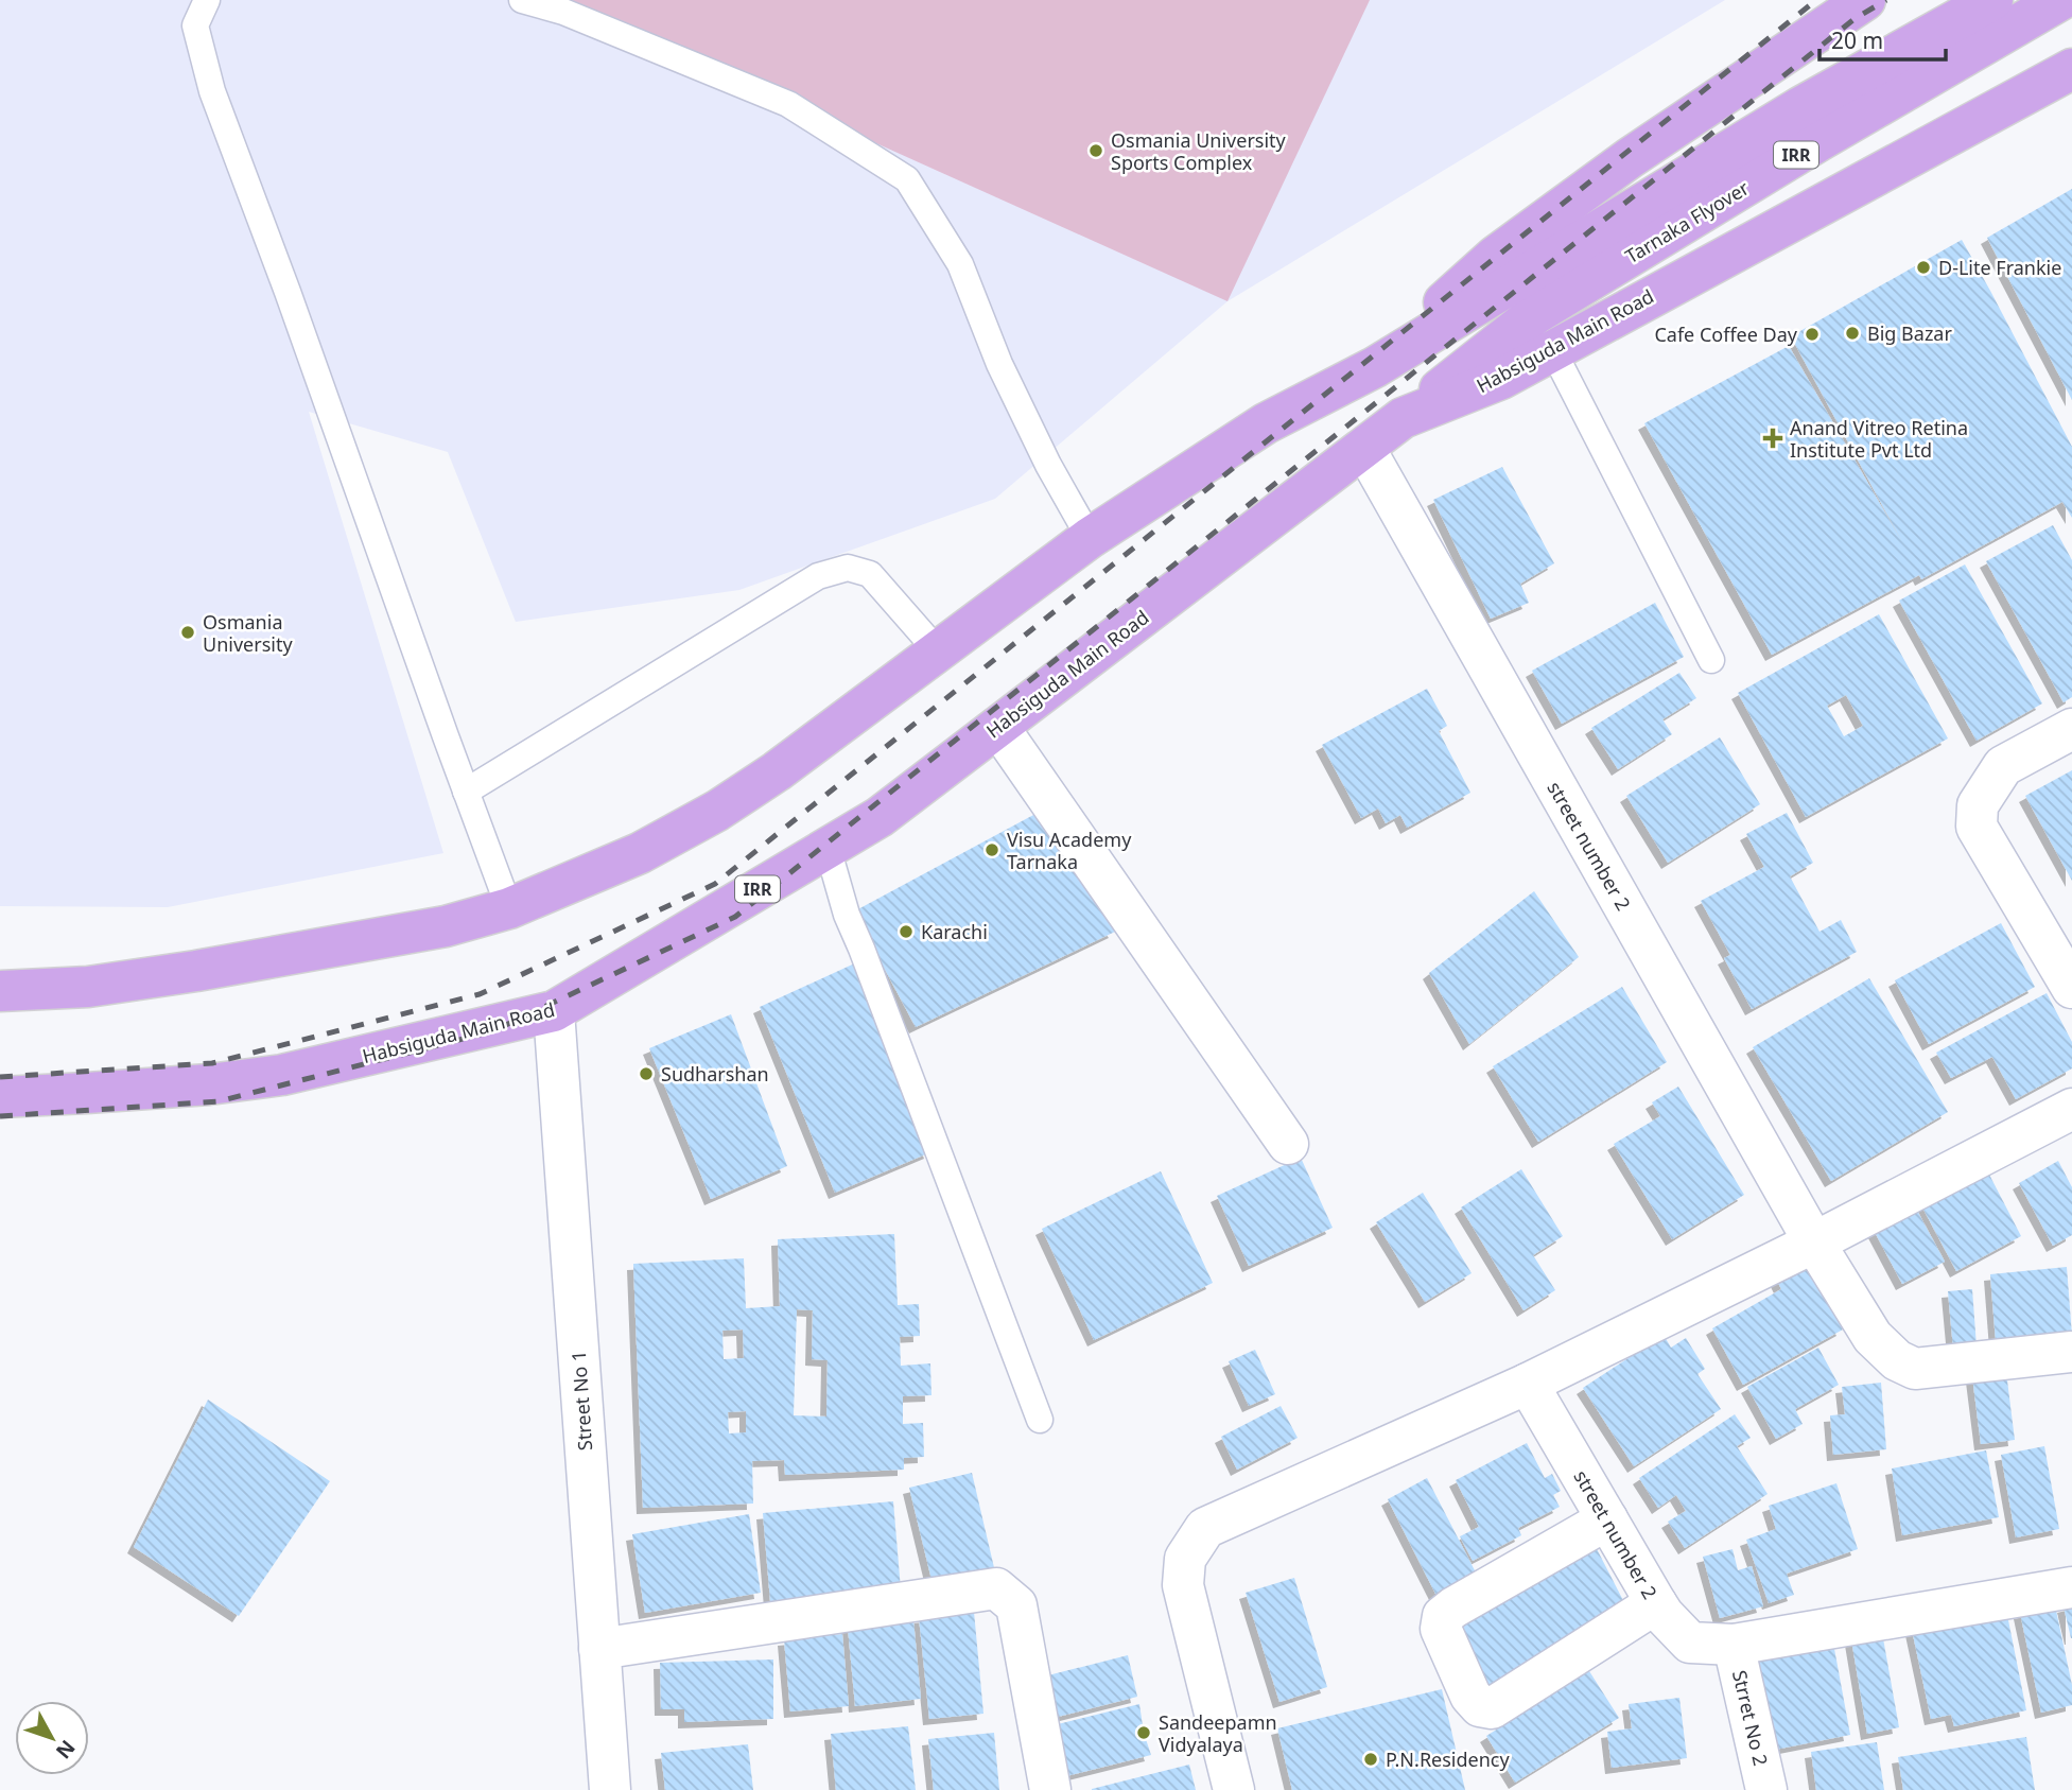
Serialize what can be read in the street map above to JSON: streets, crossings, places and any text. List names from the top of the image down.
{
  "streets": {
    "main road": ["IRR", "Tarnaka Flyover", "Habsiguda Main Road"],
    "street": ["street number 2", "Street No 1", "Strret No 2"]
  },
  "crossings": [
    ["IRR", "Tarnaka Flyover"],
    ["Tarnaka Flyover", "Habsiguda Main Road"],
    ["Habsiguda Main Road", "street number 2"],
    ["Habsiguda Main Road", "Street No 1"],
    ["street number 2", "Strret No 2"]
  ],
  "places": {
    "other": [
      "Osmania University Sports Complex",
      "D-Lite Frankie",
      "Big Bazar",
      "Cafe Coffee Day",
      "Osmania University",
      "Visu Academy Tarnaka",
      "Karachi",
      "Sudharshan",
      "Sandeepamn Vidyalaya",
      "P.N.Residency"
    ],
    "health": ["Anand Vitreo Retina Institute Pvt Ltd"]
  },
  "scale_bar": "20 m",
  "north": "bottom right"
}
